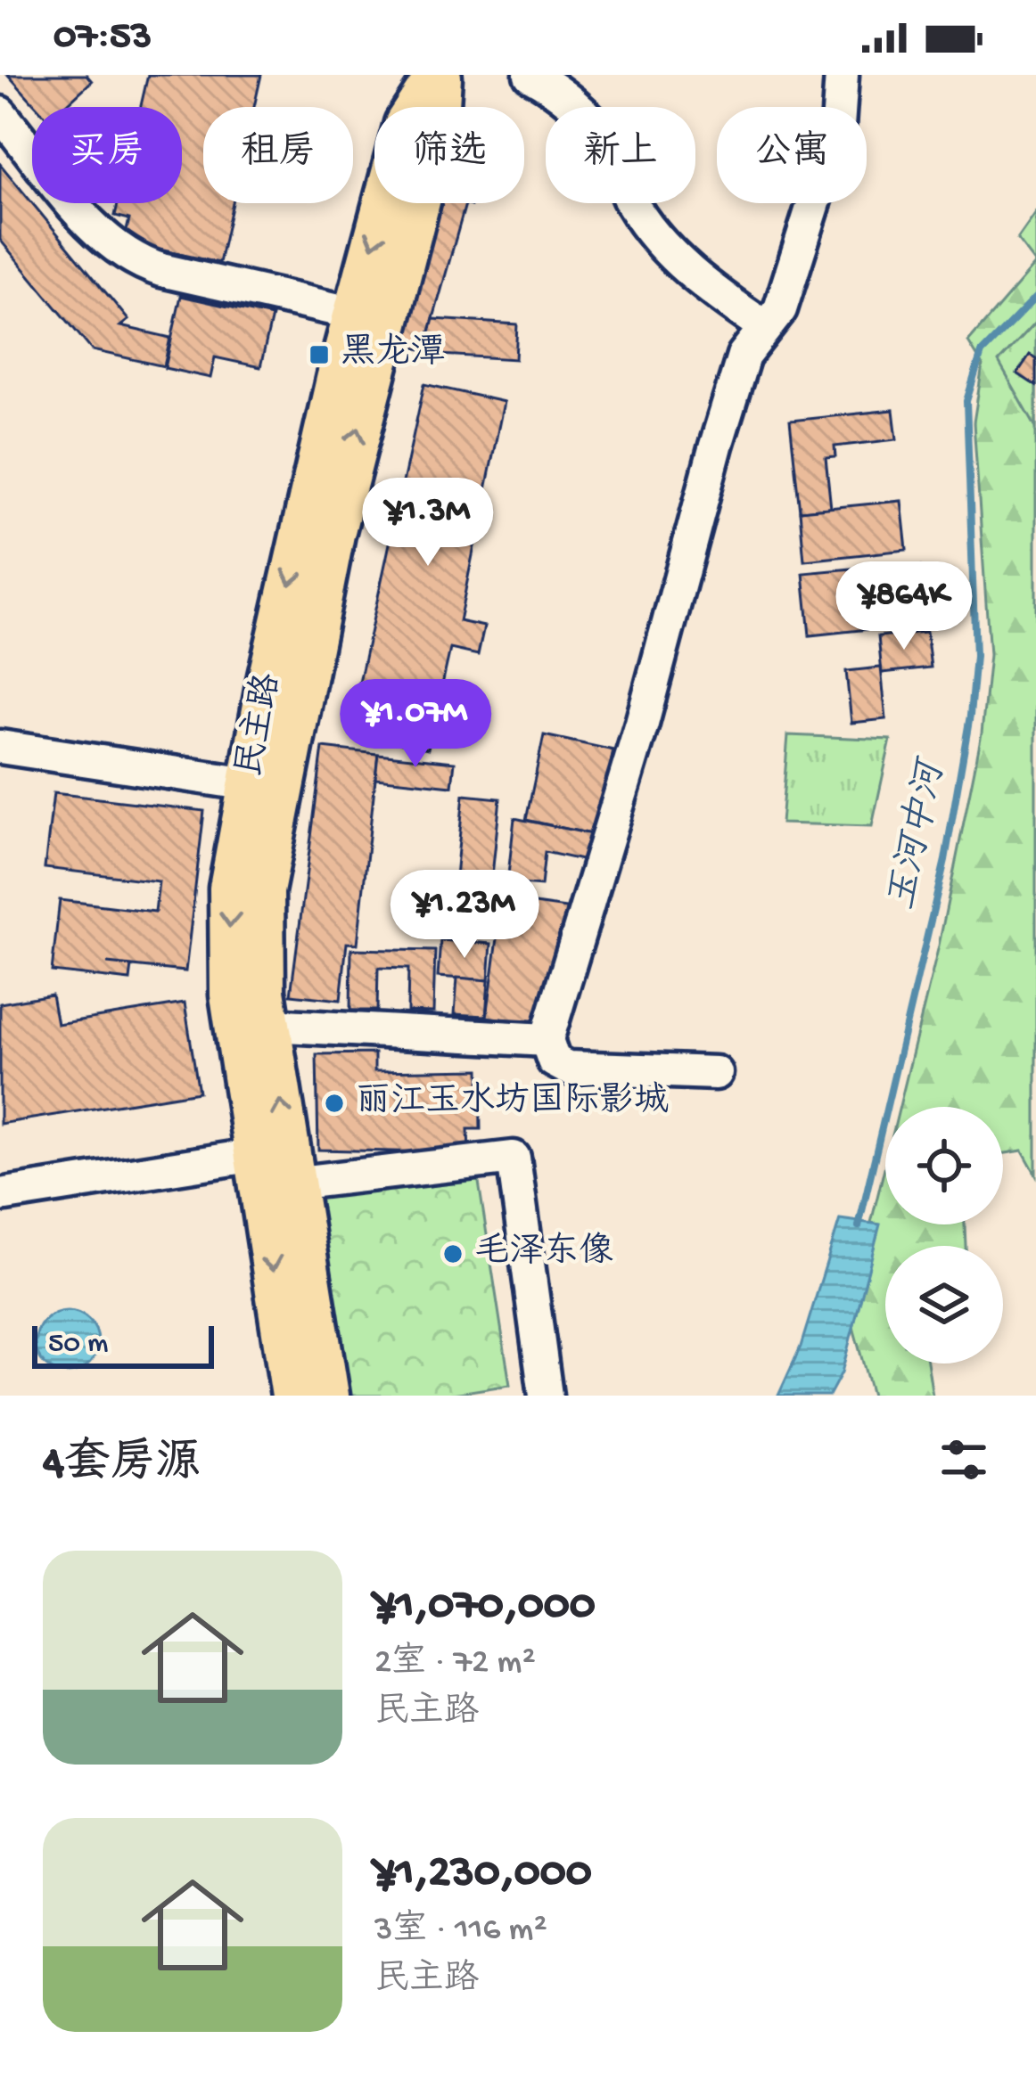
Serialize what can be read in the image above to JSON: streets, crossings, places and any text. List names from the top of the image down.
{
  "streets": {
    "main road": ["民主路"]
  },
  "water": ["玉河中河"],
  "places": {
    "transit": ["黑龙潭"],
    "other": ["丽江玉水坊国际影城", "毛泽东像"]
  },
  "scale_bar": "50 m",
  "page": {
    "status": "07:53",
    "chip": [
      "买房",
      "租房",
      "筛选",
      "新上",
      "公寓"
    ],
    "price": [
      "¥1.3M",
      "¥864K",
      "¥1.07M",
      "¥1.23M"
    ],
    "scale": "50 m",
    "heading": "4套房源",
    "list": [
      {
        "name": "¥1,070,000",
        "note": "2室 · 72 m² · 民主路"
      },
      {
        "name": "¥1,230,000",
        "note": "3室 · 116 m² · 民主路"
      }
    ]
  }
}
